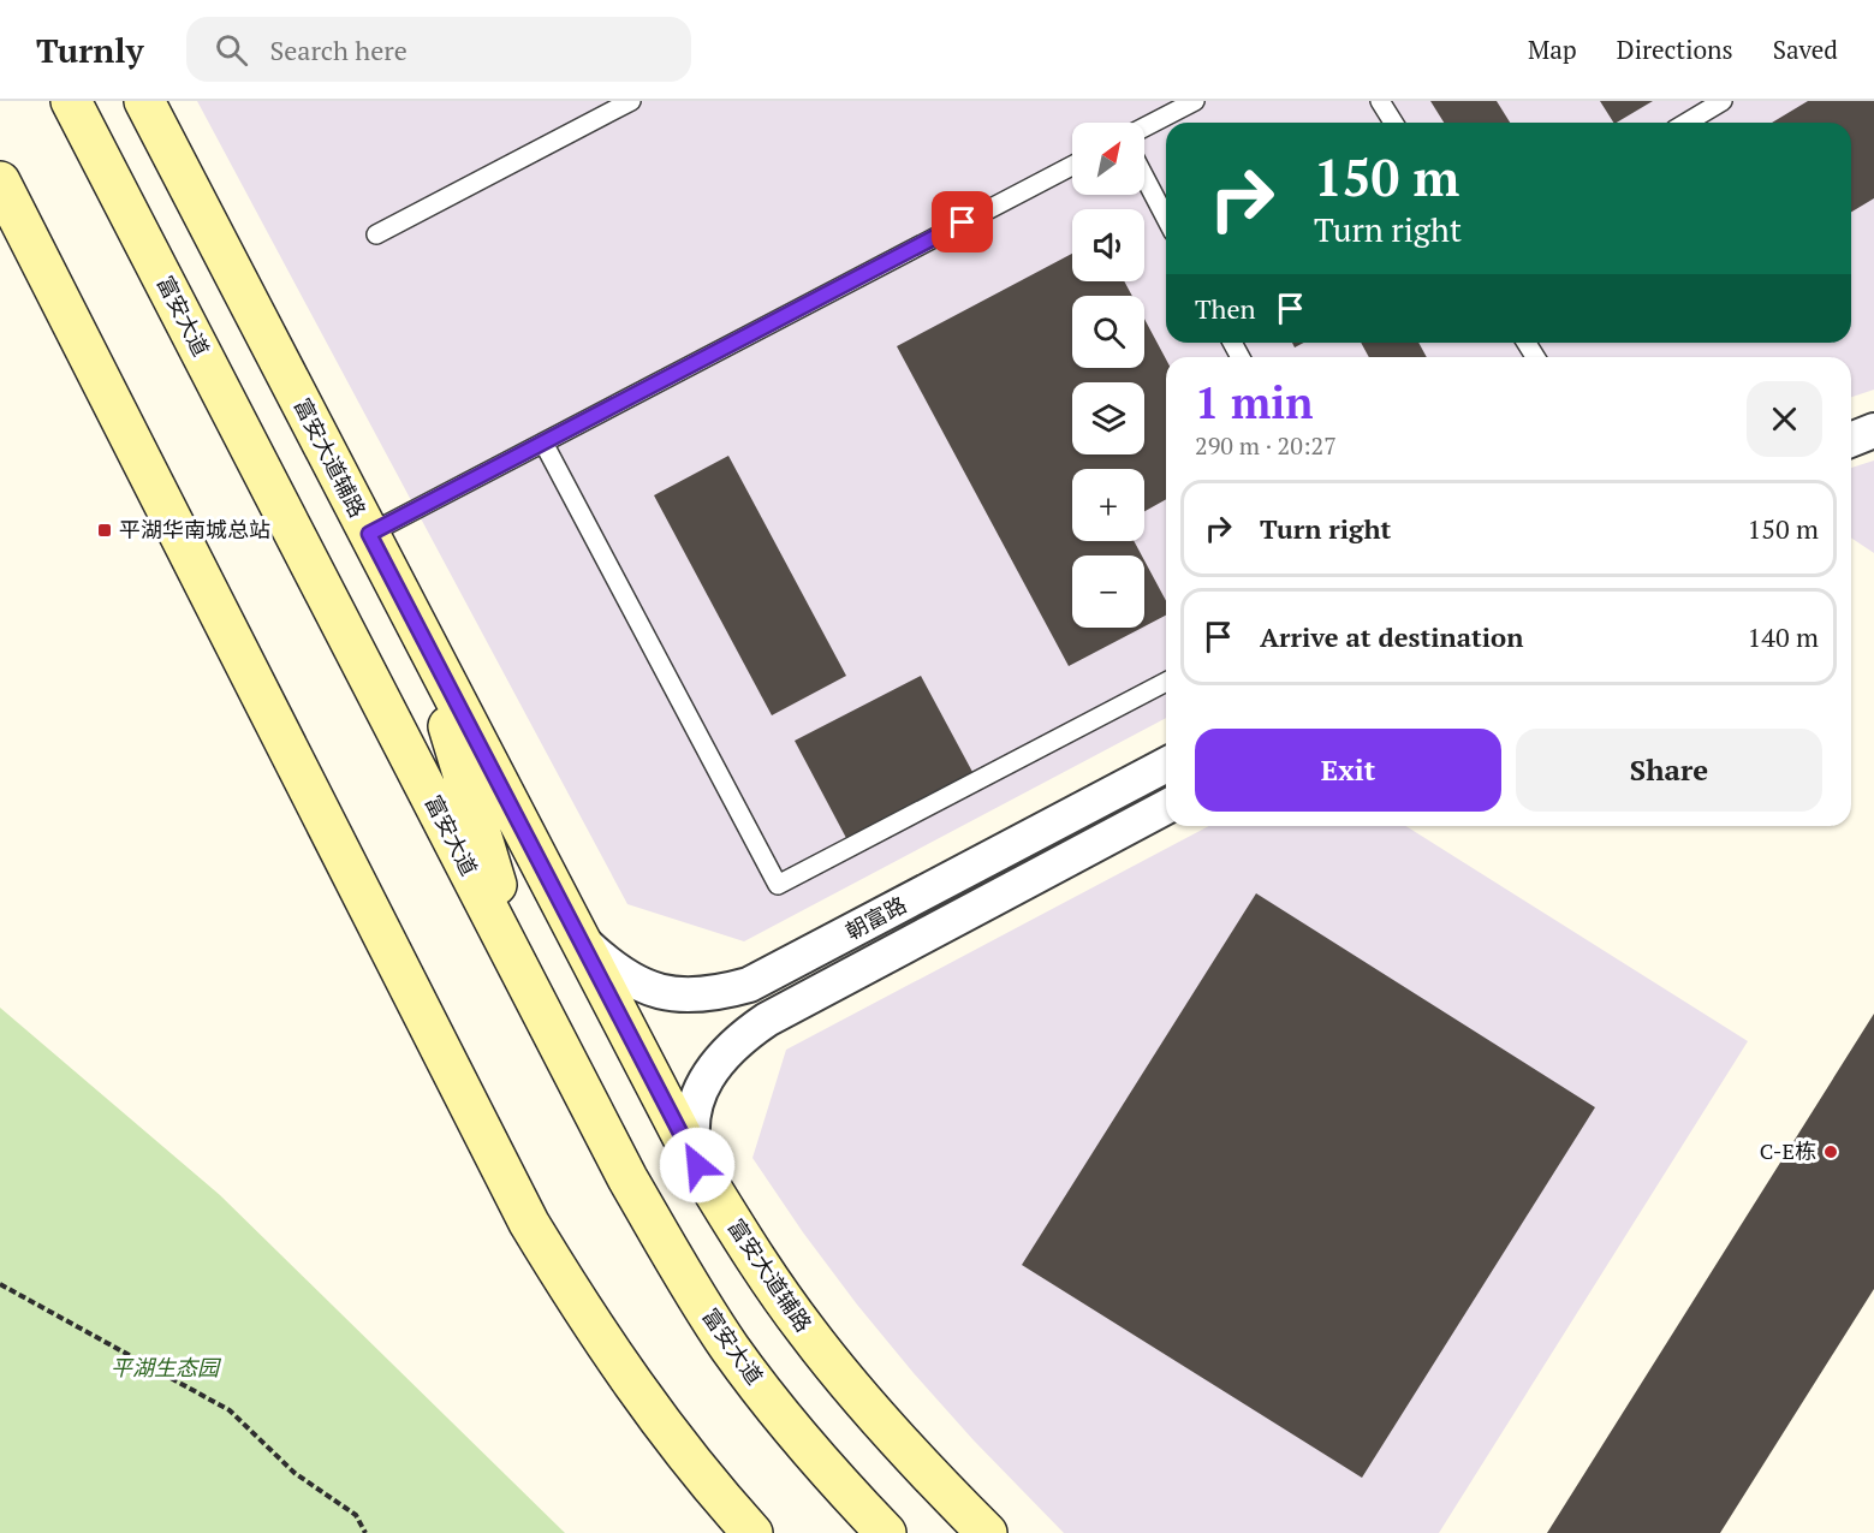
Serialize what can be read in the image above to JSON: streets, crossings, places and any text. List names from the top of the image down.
{
  "streets": {
    "main road": ["富安大道", "富安大道辅路"],
    "street": ["朝富路"]
  },
  "crossings": [
    ["富安大道辅路", "朝富路"]
  ],
  "parks": ["平湖生态园"],
  "places": {
    "transit": ["平湖华南城总站"],
    "other": ["C-E栋"]
  },
  "north": "top right",
  "page": {
    "header": "Turnly",
    "search": "Search here",
    "nav": ["Map", "Directions", "Saved"],
    "map_buttons": ["+", "−"],
    "turn": ["150 m", "Turn right"],
    "then": "Then",
    "heading": ["1 min", "290 m · 20:27"],
    "list": [
      {
        "name": "Turn right",
        "value": "150 m"
      },
      {
        "name": "Arrive at destination",
        "value": "140 m"
      }
    ],
    "buttons": ["Exit", "Share"]
  }
}
